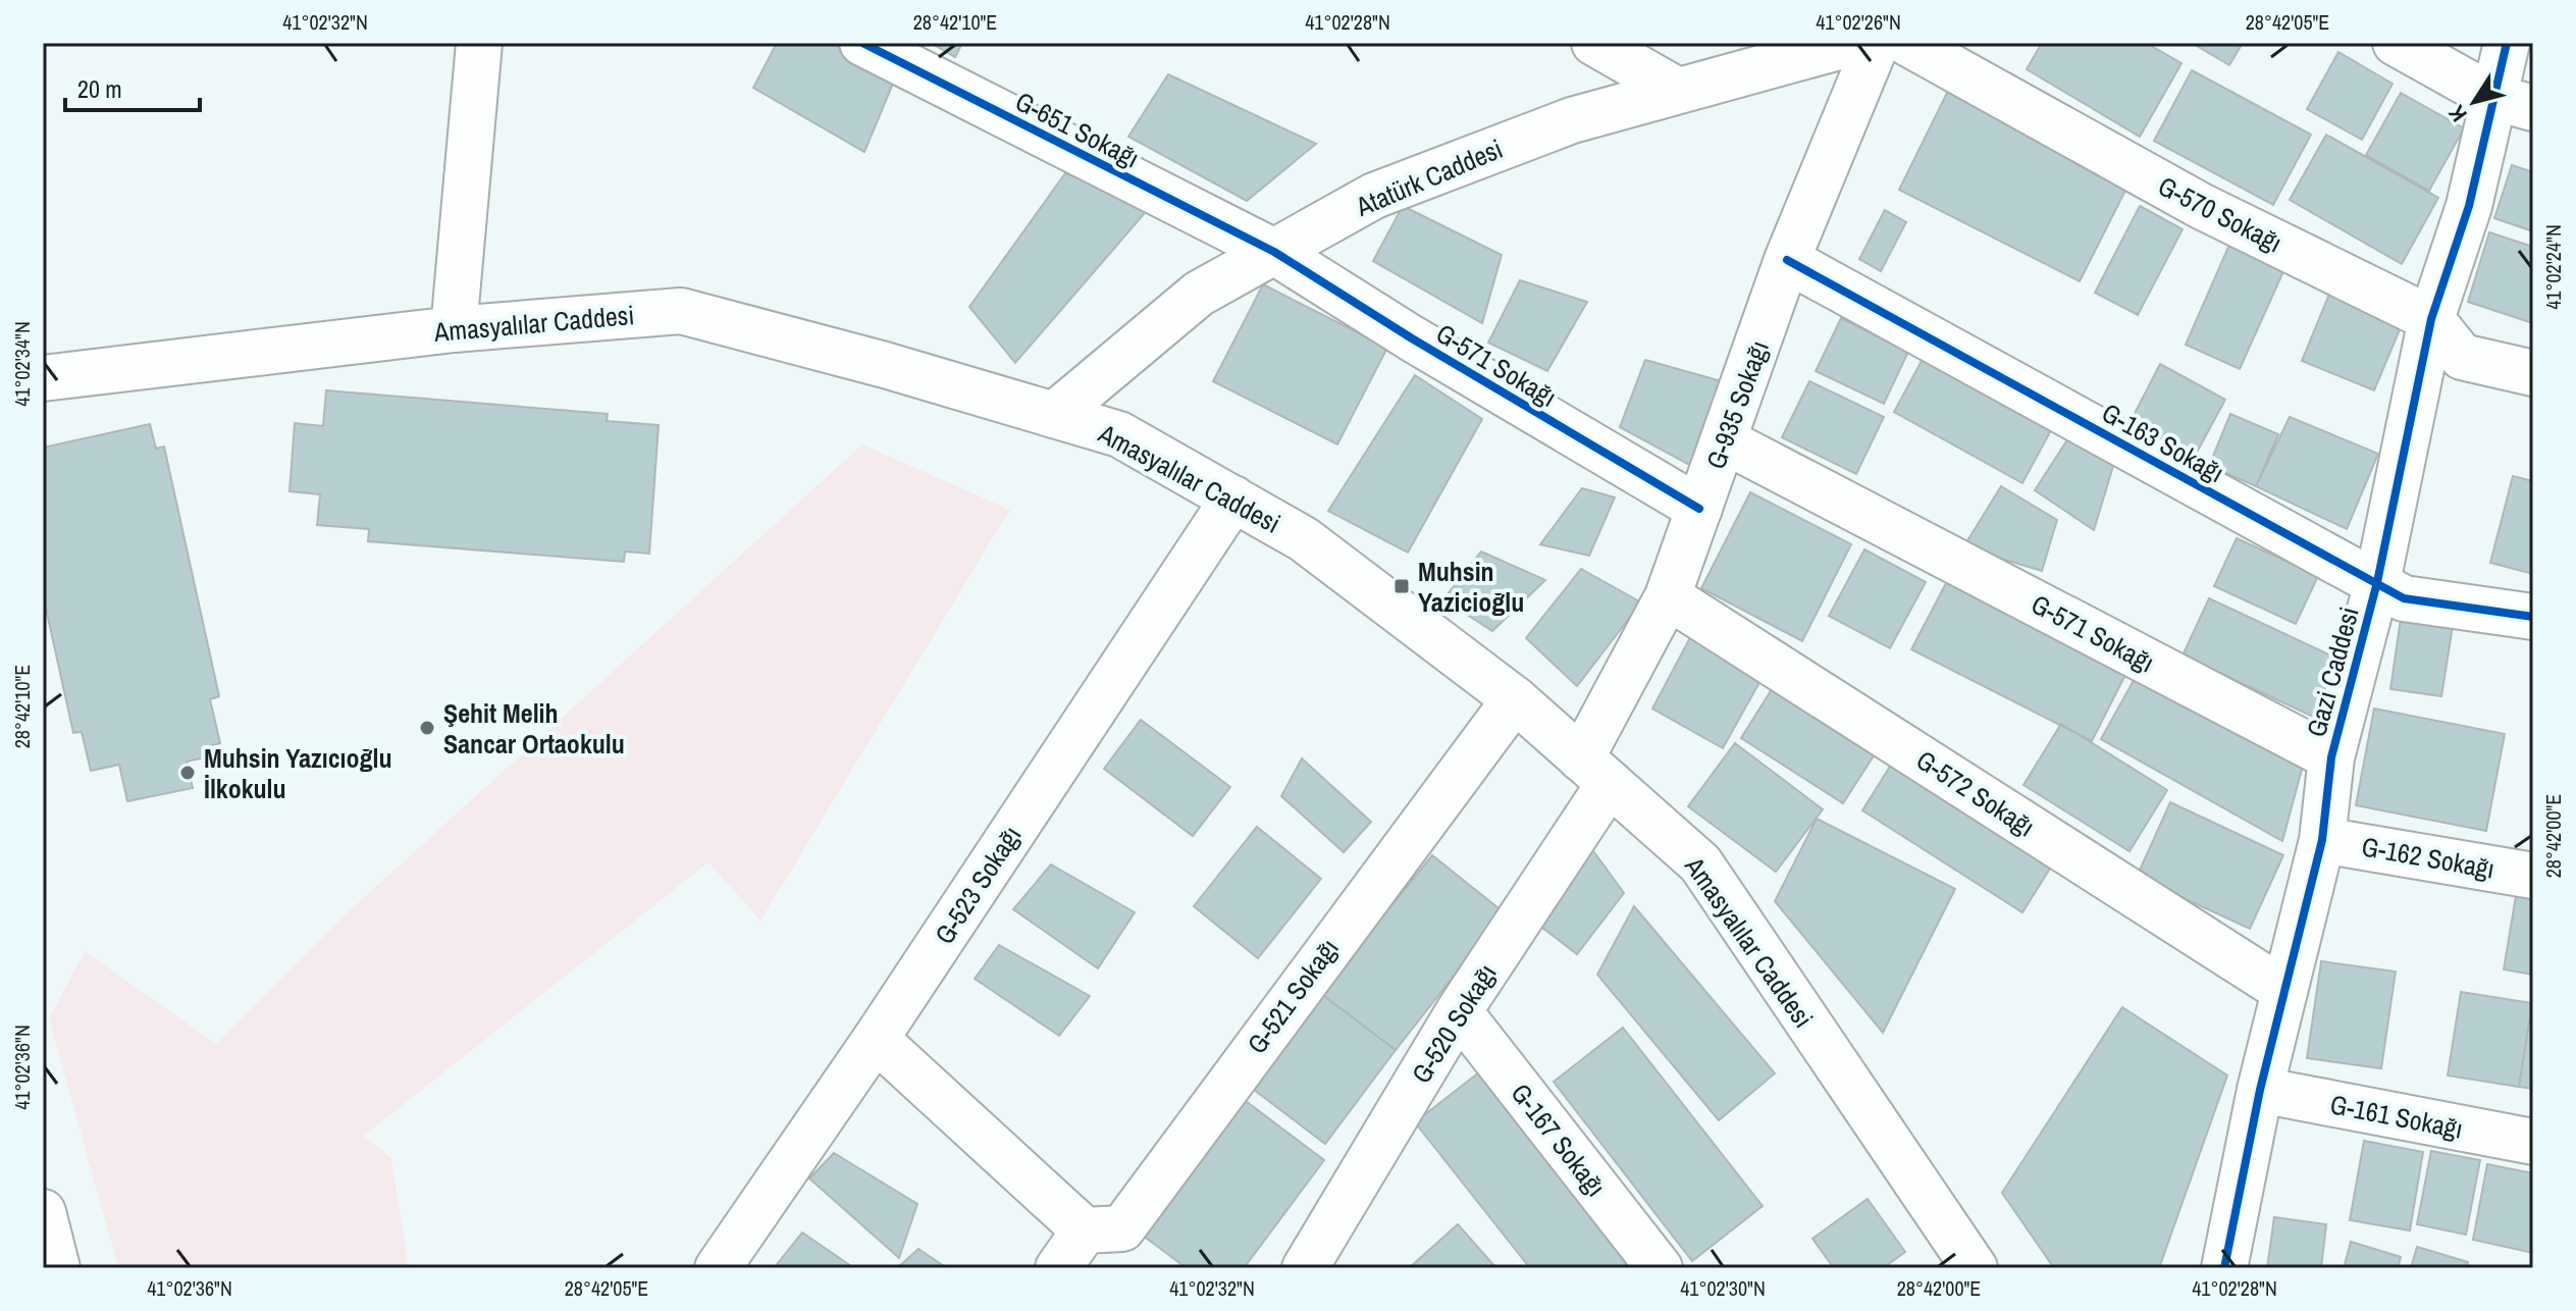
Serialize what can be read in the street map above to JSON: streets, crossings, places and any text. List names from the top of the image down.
{
  "streets": {
    "street": [
      "G-651 Sokağı",
      "Atatürk Caddesi",
      "G-570 Sokağı",
      "Amasyalılar Caddesi",
      "G-571 Sokağı",
      "G-935 Sokağı",
      "G-163 Sokağı",
      "Gazi Caddesi",
      "G-572 Sokağı",
      "G-162 Sokağı",
      "G-523 Sokağı",
      "G-521 Sokağı",
      "G-520 Sokağı",
      "G-161 Sokağı",
      "G-167 Sokağı"
    ]
  },
  "crossings": [
    ["G-651 Sokağı", "Atatürk Caddesi"],
    ["G-651 Sokağı", "G-571 Sokağı"],
    ["Atatürk Caddesi", "Amasyalılar Caddesi"],
    ["Atatürk Caddesi", "G-571 Sokağı"],
    ["G-570 Sokağı", "Gazi Caddesi"],
    ["Amasyalılar Caddesi", "G-935 Sokağı"],
    ["Amasyalılar Caddesi", "G-523 Sokağı"],
    ["Amasyalılar Caddesi", "G-521 Sokağı"],
    ["Amasyalılar Caddesi", "G-520 Sokağı"],
    ["G-571 Sokağı", "G-935 Sokağı"],
    ["G-571 Sokağı", "Gazi Caddesi"],
    ["G-935 Sokağı", "G-163 Sokağı"],
    ["G-935 Sokağı", "G-572 Sokağı"],
    ["G-935 Sokağı", "G-520 Sokağı"],
    ["G-163 Sokağı", "Gazi Caddesi"],
    ["Gazi Caddesi", "G-572 Sokağı"],
    ["Gazi Caddesi", "G-162 Sokağı"],
    ["Gazi Caddesi", "G-161 Sokağı"],
    ["G-520 Sokağı", "G-167 Sokağı"]
  ],
  "places": {
    "transit": ["Muhsin Yazicioğlu"],
    "other": ["Şehit Melih Sancar Ortaokulu", "Muhsin Yazıcıoğlu İlkokulu"]
  },
  "scale_bar": "20 m",
  "north": "bottom left",
  "coordinates": [
    "41°02'32\"N",
    "28°42'10\"E",
    "41°02'28\"N",
    "41°02'26\"N",
    "28°42'05\"E",
    "41°02'24\"N",
    "41°02'34\"N",
    "28°42'00\"E",
    "41°02'36\"N",
    "41°02'30\"N"
  ]
}
